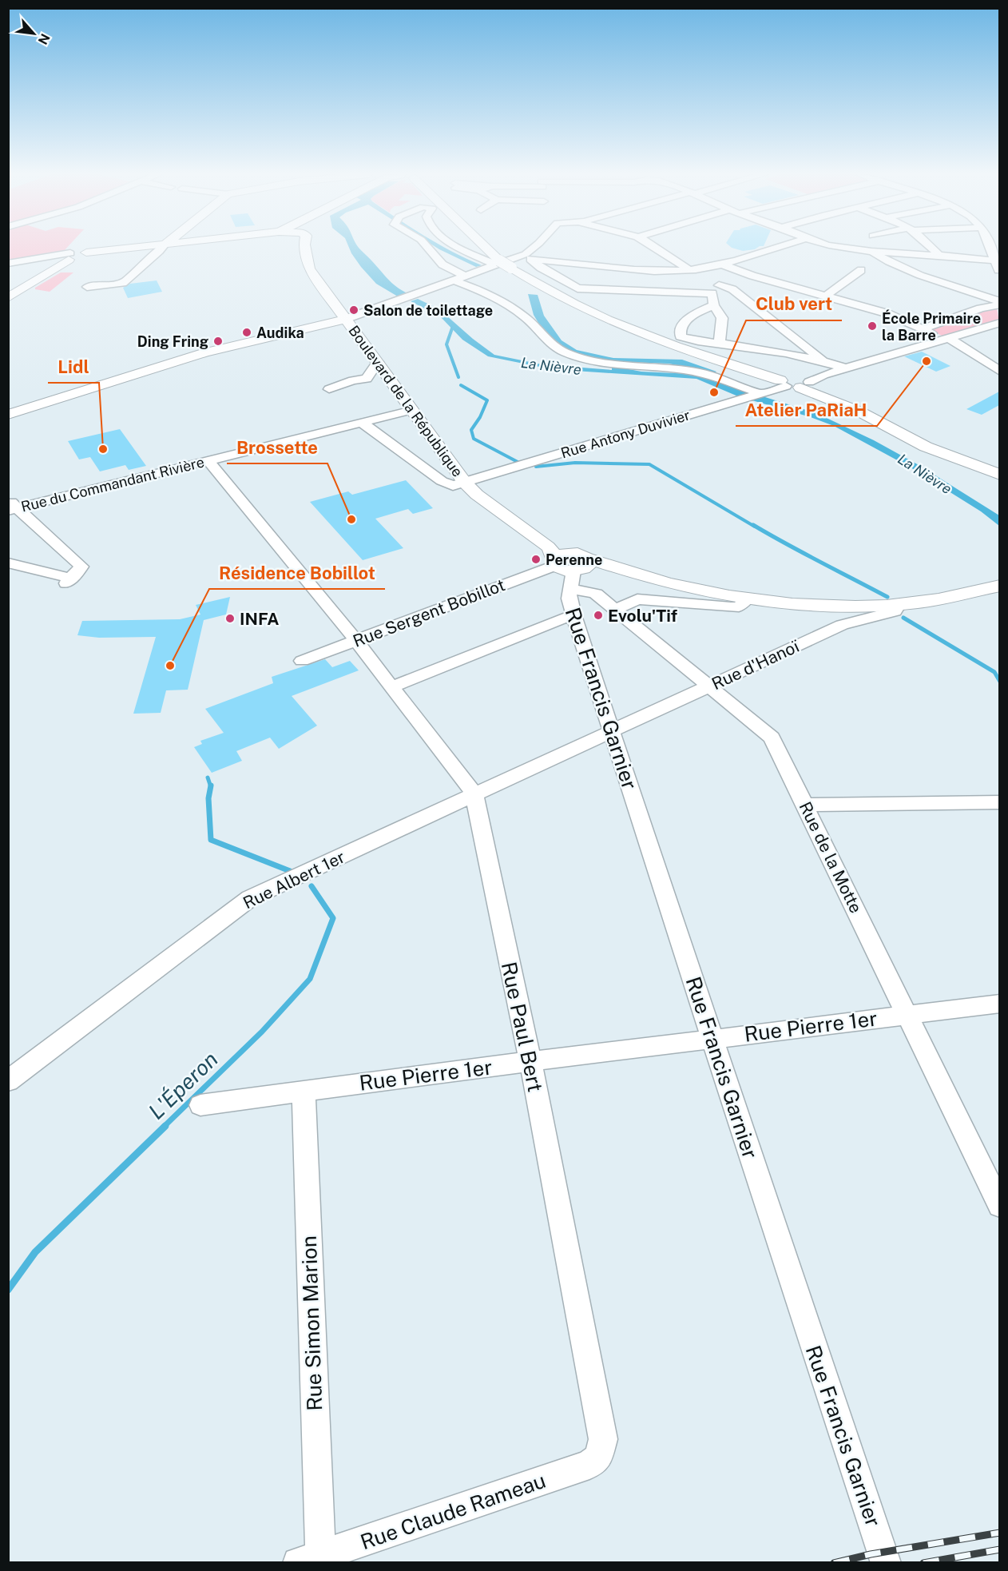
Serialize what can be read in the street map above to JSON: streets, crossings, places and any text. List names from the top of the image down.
{
  "streets": {
    "main road": ["Boulevard de la République"],
    "street": [
      "Rue Antony Duvivier",
      "Rue du Commandant Rivière",
      "Rue Sergent Bobillot",
      "Rue d'Hanoï",
      "Rue Francis Garnier",
      "Rue de la Motte",
      "Rue Albert 1er",
      "Rue Pierre 1er",
      "Rue Paul Bert",
      "Rue Simon Marion",
      "Rue Claude Rameau"
    ]
  },
  "crossings": [
    ["Boulevard de la République", "Rue Antony Duvivier"],
    ["Boulevard de la République", "Rue du Commandant Rivière"],
    ["Boulevard de la République", "Rue Sergent Bobillot"],
    ["Boulevard de la République", "Rue Francis Garnier"],
    ["Boulevard de la République", "Rue de la Motte"],
    ["Rue du Commandant Rivière", "Rue Paul Bert"],
    ["Rue Sergent Bobillot", "Rue Francis Garnier"],
    ["Rue Sergent Bobillot", "Rue de la Motte"],
    ["Rue Sergent Bobillot", "Rue Paul Bert"],
    ["Rue d'Hanoï", "Rue Francis Garnier"],
    ["Rue d'Hanoï", "Rue de la Motte"],
    ["Rue d'Hanoï", "Rue Albert 1er"],
    ["Rue Francis Garnier", "Rue de la Motte"],
    ["Rue Francis Garnier", "Rue Albert 1er"],
    ["Rue Francis Garnier", "Rue Pierre 1er"],
    ["Rue de la Motte", "Rue Pierre 1er"],
    ["Rue Albert 1er", "Rue Paul Bert"],
    ["Rue Pierre 1er", "Rue Paul Bert"],
    ["Rue Pierre 1er", "Rue Simon Marion"],
    ["Rue Paul Bert", "Rue Claude Rameau"],
    ["Rue Simon Marion", "Rue Claude Rameau"]
  ],
  "water": ["La Nièvre", "L'Éperon"],
  "places": [
    "Salon de toilettage",
    "École Primaire la Barre",
    "Audika",
    "Ding Fring",
    "Atelier PaRiaH",
    "Club vert",
    "Lidl",
    "Brossette",
    "Perenne",
    "Evolu'Tif",
    "INFA",
    "Résidence Bobillot"
  ],
  "north": "bottom right"
}
